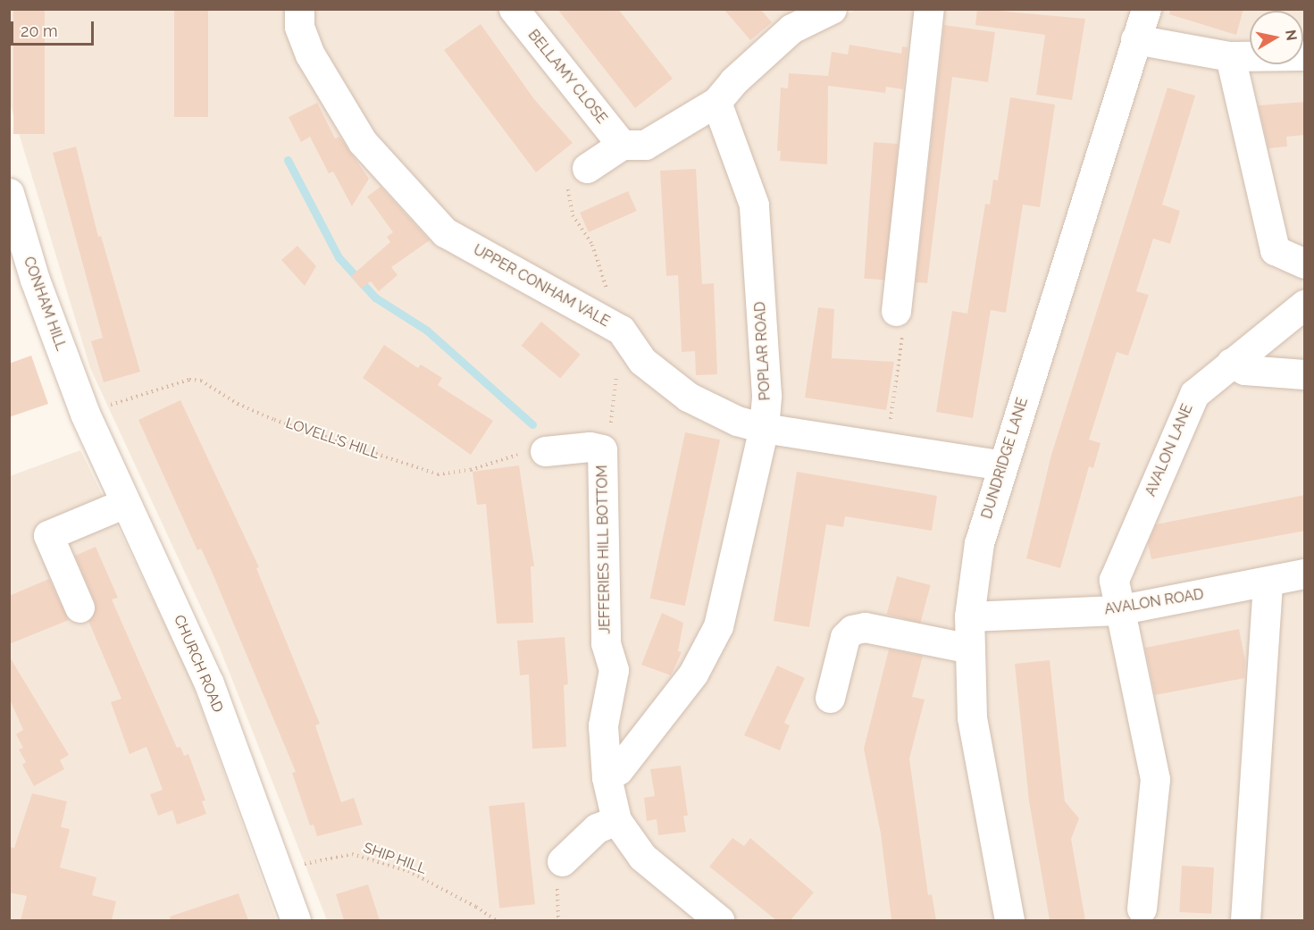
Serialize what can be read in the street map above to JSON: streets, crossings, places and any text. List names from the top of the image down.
{
  "streets": {
    "street": [
      "BELLAMY CLOSE",
      "UPPER CONHAM VALE",
      "CONHAM HILL",
      "POPLAR ROAD",
      "AVALON LANE",
      "DUNDRIDGE LANE",
      "JEFFERIES HILL BOTTOM",
      "AVALON ROAD",
      "CHURCH ROAD"
    ],
    "path": ["LOVELL'S HILL", "SHIP HILL"]
  },
  "crossings": [
    ["UPPER CONHAM VALE", "POPLAR ROAD"],
    ["UPPER CONHAM VALE", "DUNDRIDGE LANE"],
    ["CONHAM HILL", "LOVELL'S HILL"],
    ["CONHAM HILL", "CHURCH ROAD"],
    ["POPLAR ROAD", "JEFFERIES HILL BOTTOM"],
    ["LOVELL'S HILL", "CHURCH ROAD"],
    ["AVALON LANE", "AVALON ROAD"],
    ["DUNDRIDGE LANE", "AVALON ROAD"],
    ["CHURCH ROAD", "SHIP HILL"]
  ],
  "scale_bar": "20 m",
  "north": "right"
}
